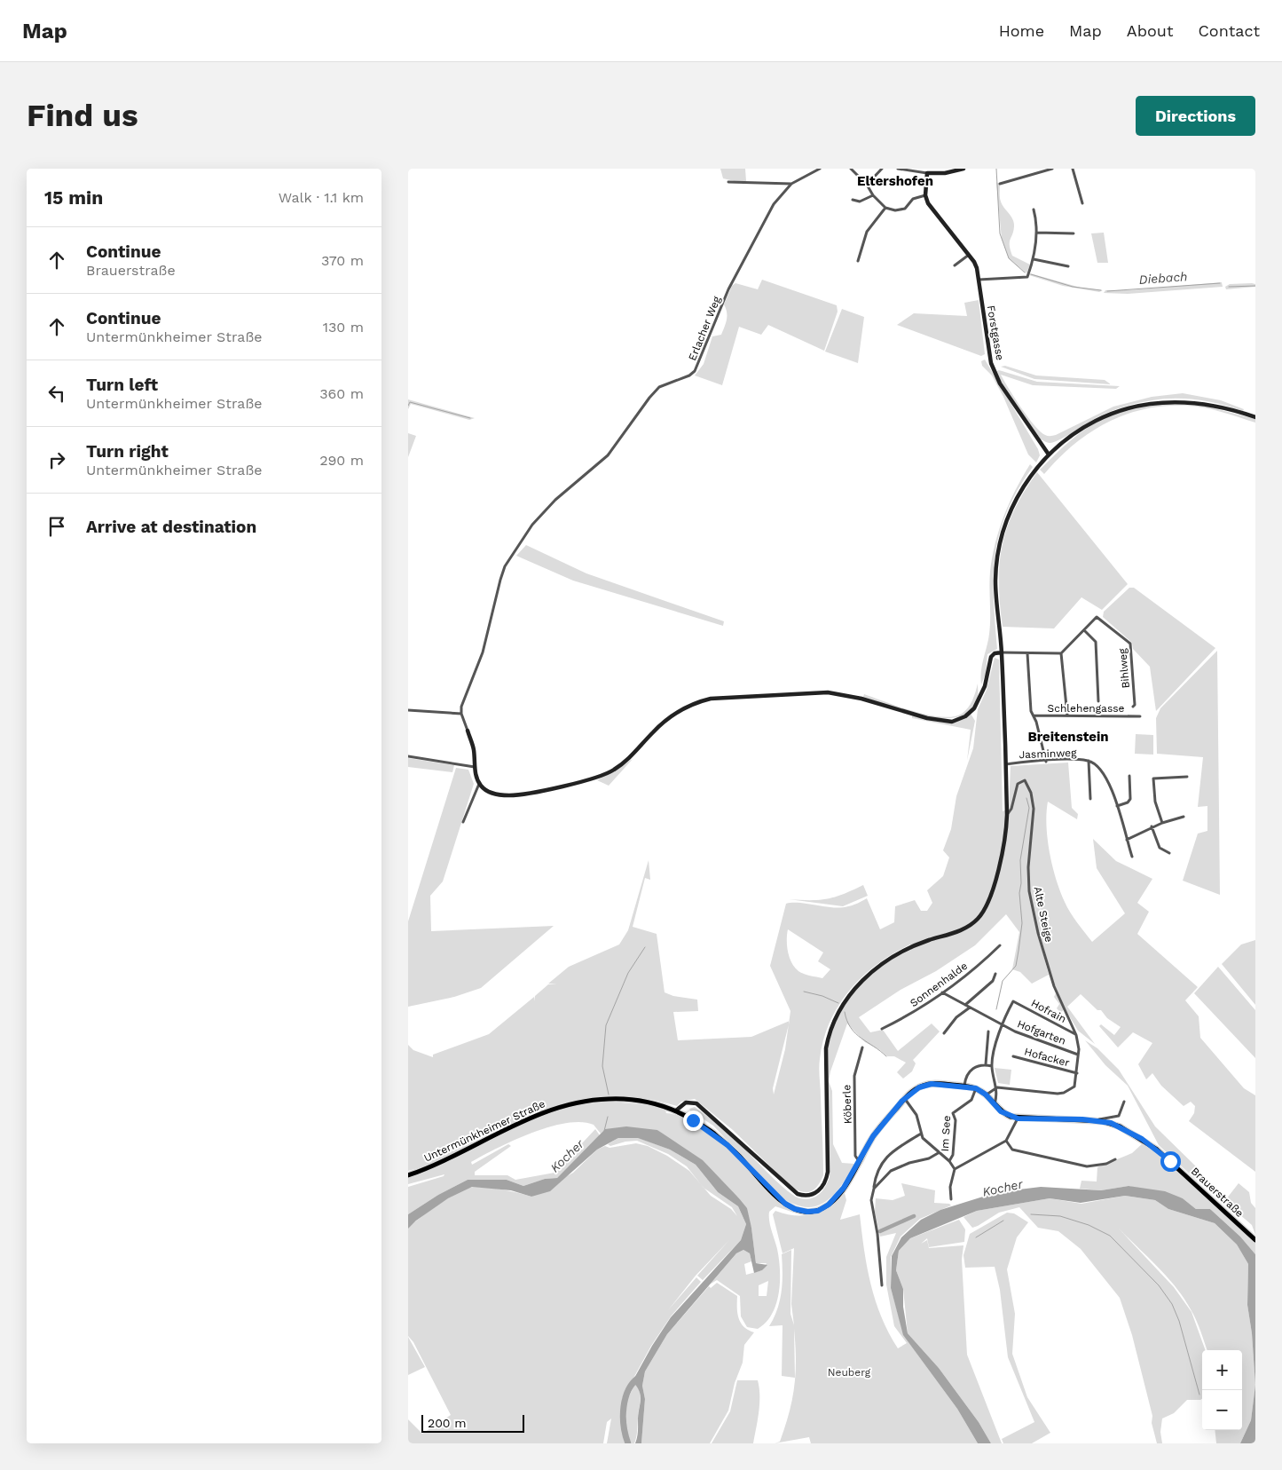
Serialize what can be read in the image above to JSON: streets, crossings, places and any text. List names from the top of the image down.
{
  "streets": {
    "main road": ["Forstgasse", "Untermünkheimer Straße", "Brauerstraße"],
    "street": [
      "Erlacher Weg",
      "Bihlweg",
      "Schlehengasse",
      "Jasminweg",
      "Alte Steige",
      "Sonnenhalde",
      "Hofrain",
      "Hofgarten",
      "Hofacker",
      "Köberle",
      "Im See"
    ]
  },
  "crossings": [
    ["Alte Steige", "Hofrain"],
    ["Sonnenhalde", "Hofgarten"],
    ["Hofrain", "Hofgarten"],
    ["Köberle", "Untermünkheimer Straße"],
    ["Untermünkheimer Straße", "Im See"],
    ["Untermünkheimer Straße", "Brauerstraße"]
  ],
  "districts": ["Eltershofen", "Breitenstein"],
  "water": ["Diebach", "Kocher"],
  "parks": ["Neuberg"],
  "scale_bar": "200 m",
  "page": {
    "header": "Map",
    "nav": [
      "Home",
      "Map",
      "About",
      "Contact"
    ],
    "buttons": "Directions",
    "title": "Find us",
    "heading": ["15 min", "Walk · 1.1 km"],
    "list": [
      ["Continue", "Brauerstraße", "370 m"],
      ["Continue", "Untermünkheimer Straße", "130 m"],
      ["Turn left", "Untermünkheimer Straße", "360 m"],
      ["Turn right", "Untermünkheimer Straße", "290 m"],
      "Arrive at destination"
    ],
    "map_buttons": ["+", "−"],
    "scale": "200 m"
  }
}
